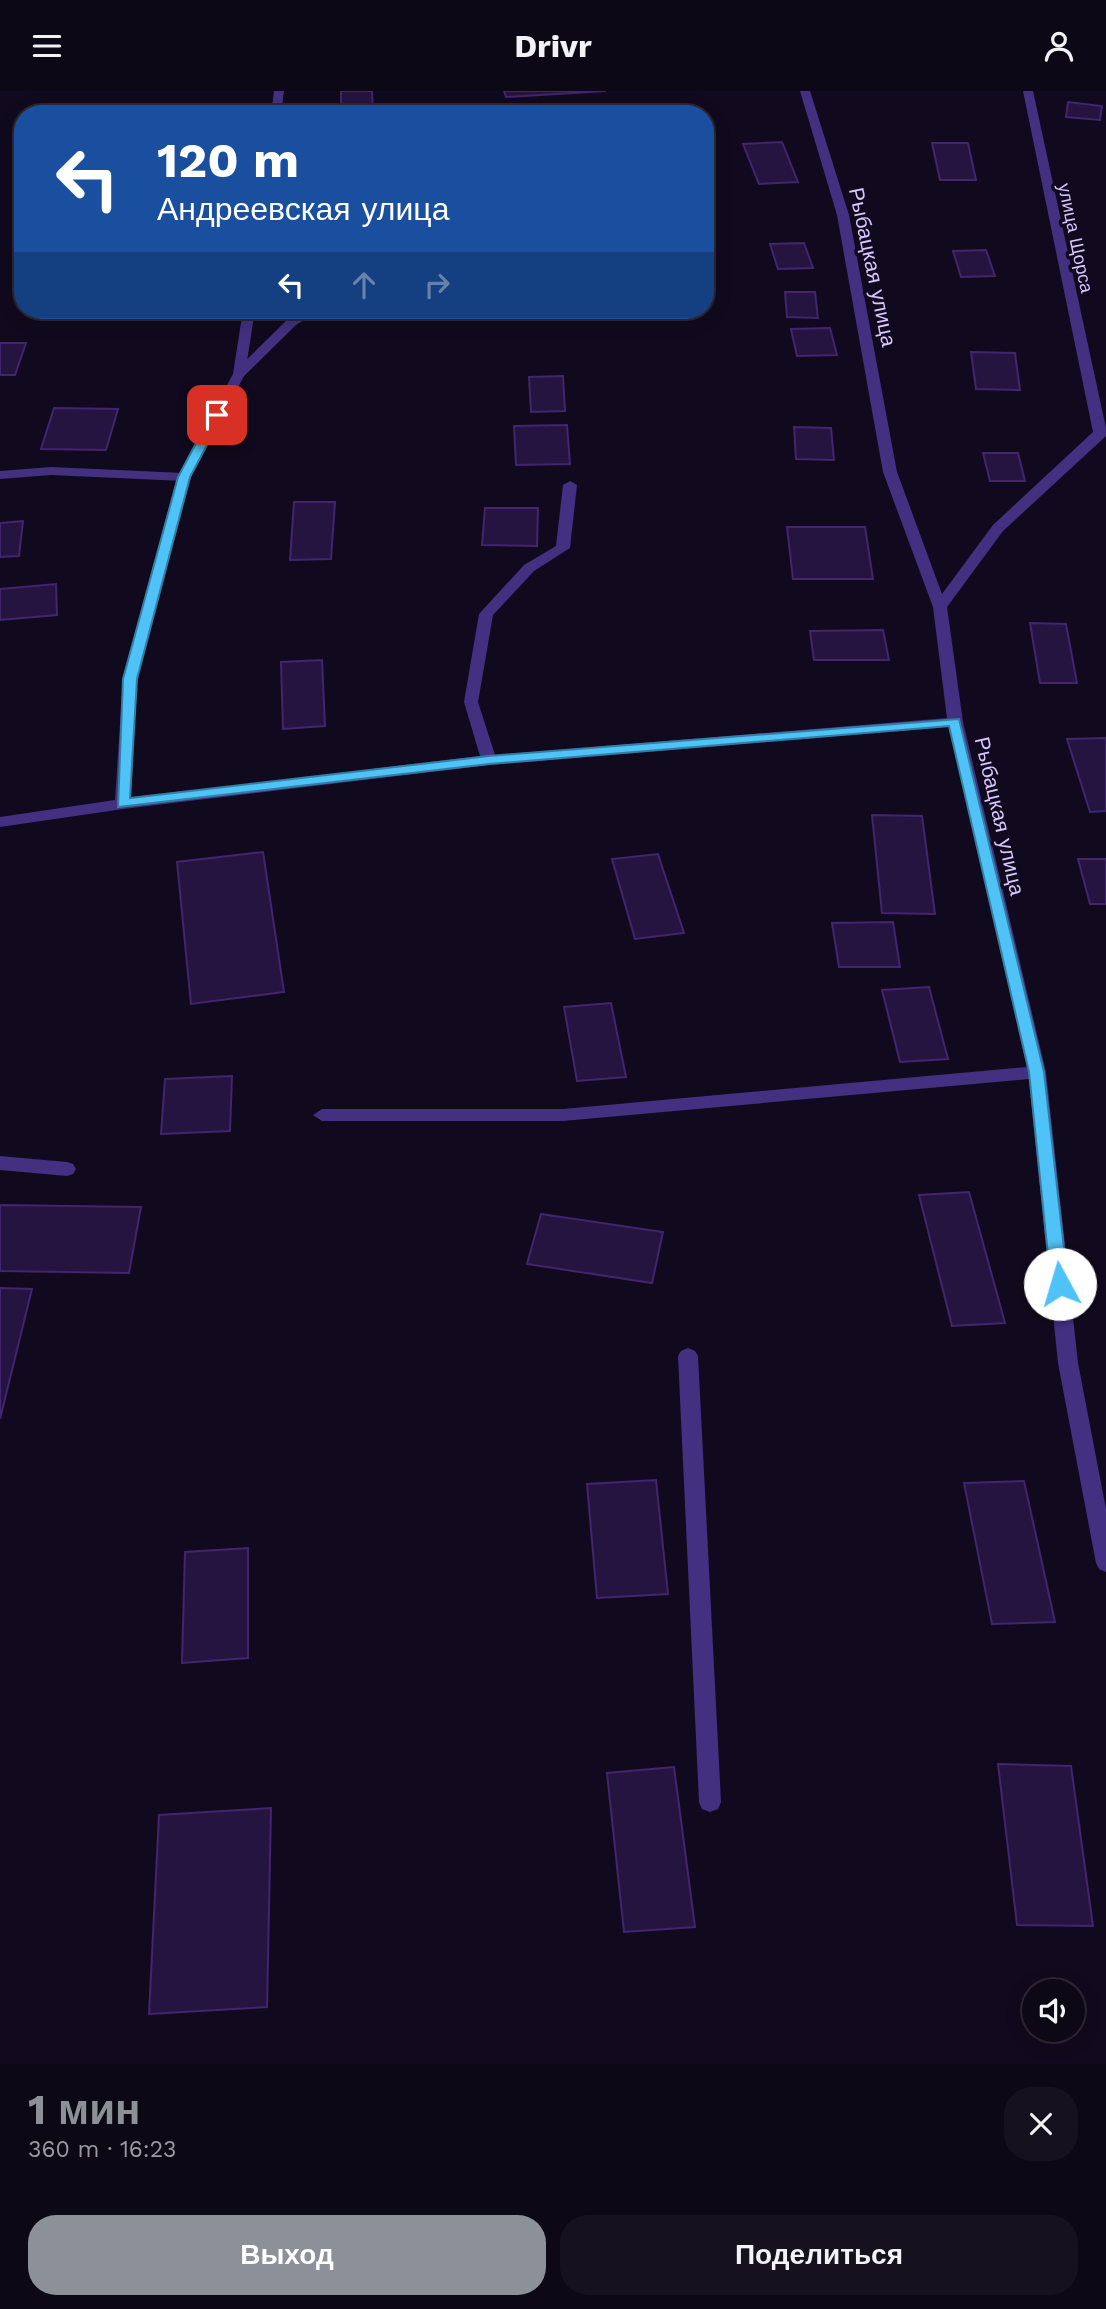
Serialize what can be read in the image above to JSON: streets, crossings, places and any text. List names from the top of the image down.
{
  "streets": {
    "street": ["улица Щорса", "Рыбацкая улица"]
  },
  "page": {
    "header": "Drivr",
    "turn": ["120 m", "Андреевская улица"],
    "heading": ["1 мин", "360 m · 16:23"],
    "buttons": ["Выход", "Поделиться"]
  }
}
